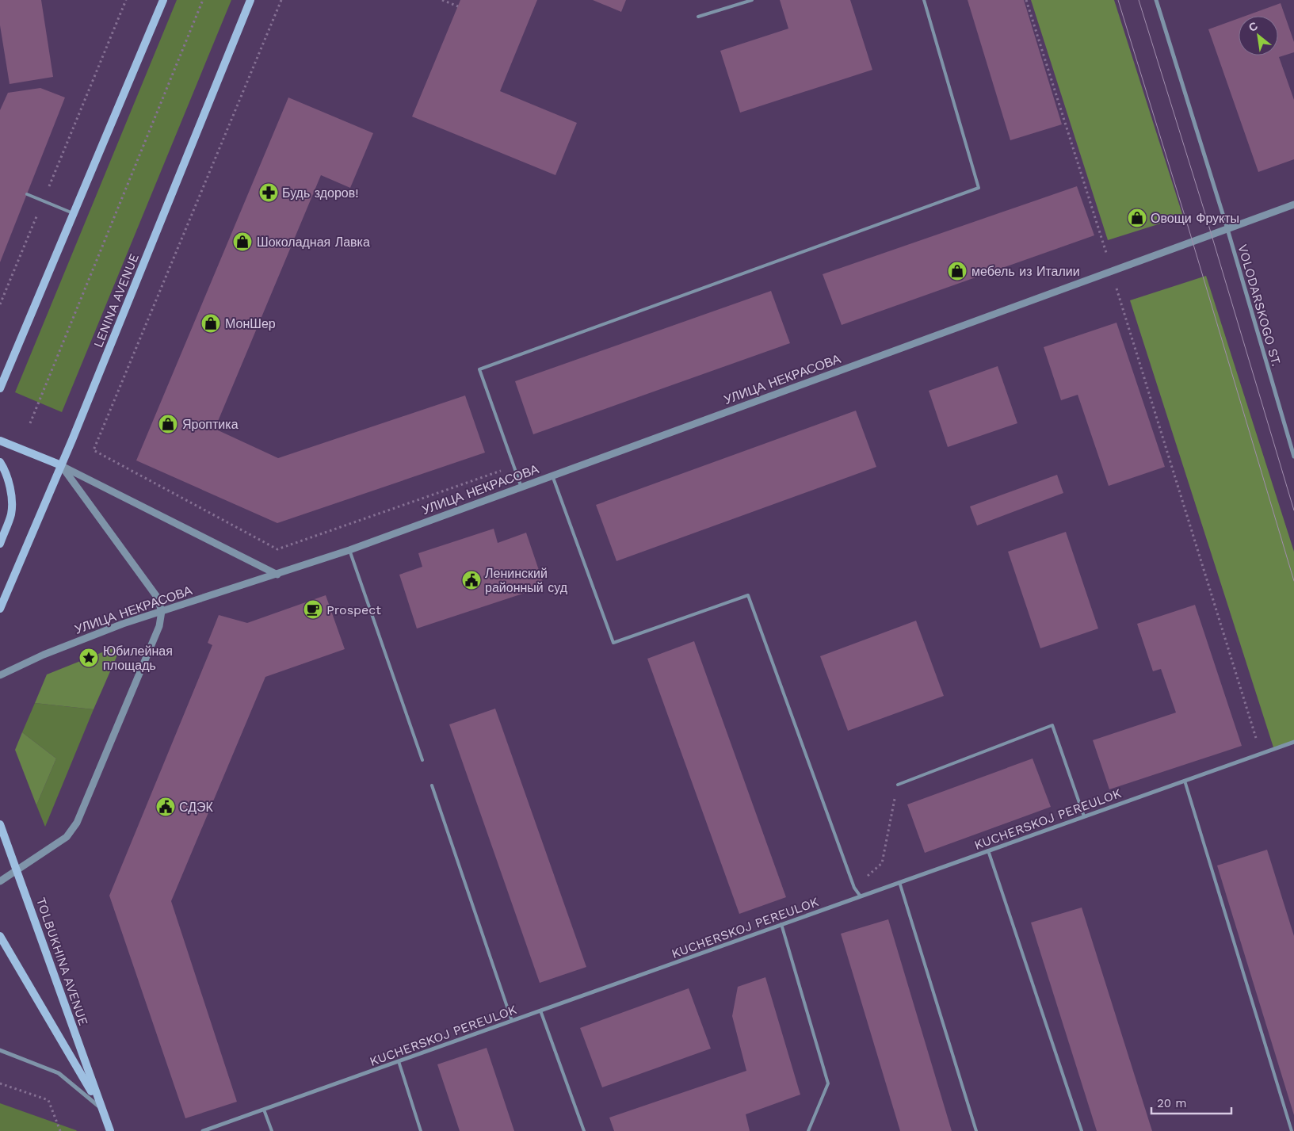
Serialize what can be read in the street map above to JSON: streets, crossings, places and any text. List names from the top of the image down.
{
  "streets": {
    "main road": ["LENINA AVENUE", "TOLBUKHINA AVENUE"],
    "street": ["VOLODARSKOGO ST.", "УЛИЦА НЕКРАСОВА", "KUCHERSKOJ PEREULOK"]
  },
  "crossings": [
    ["VOLODARSKOGO ST.", "УЛИЦА НЕКРАСОВА"]
  ],
  "places": {
    "pharmacy": ["Будь здоров!"],
    "shop": [
      "Овощи Фрукты",
      "Шоколадная Лавка",
      "мебель из Италии",
      "МонШер",
      "Яроптика"
    ],
    "public building": ["Ленинский районный суд", "СДЭК"],
    "cafe": ["Prospect"],
    "place": ["Юбилейная площадь"]
  },
  "scale_bar": "20 m",
  "north": "top left"
}
